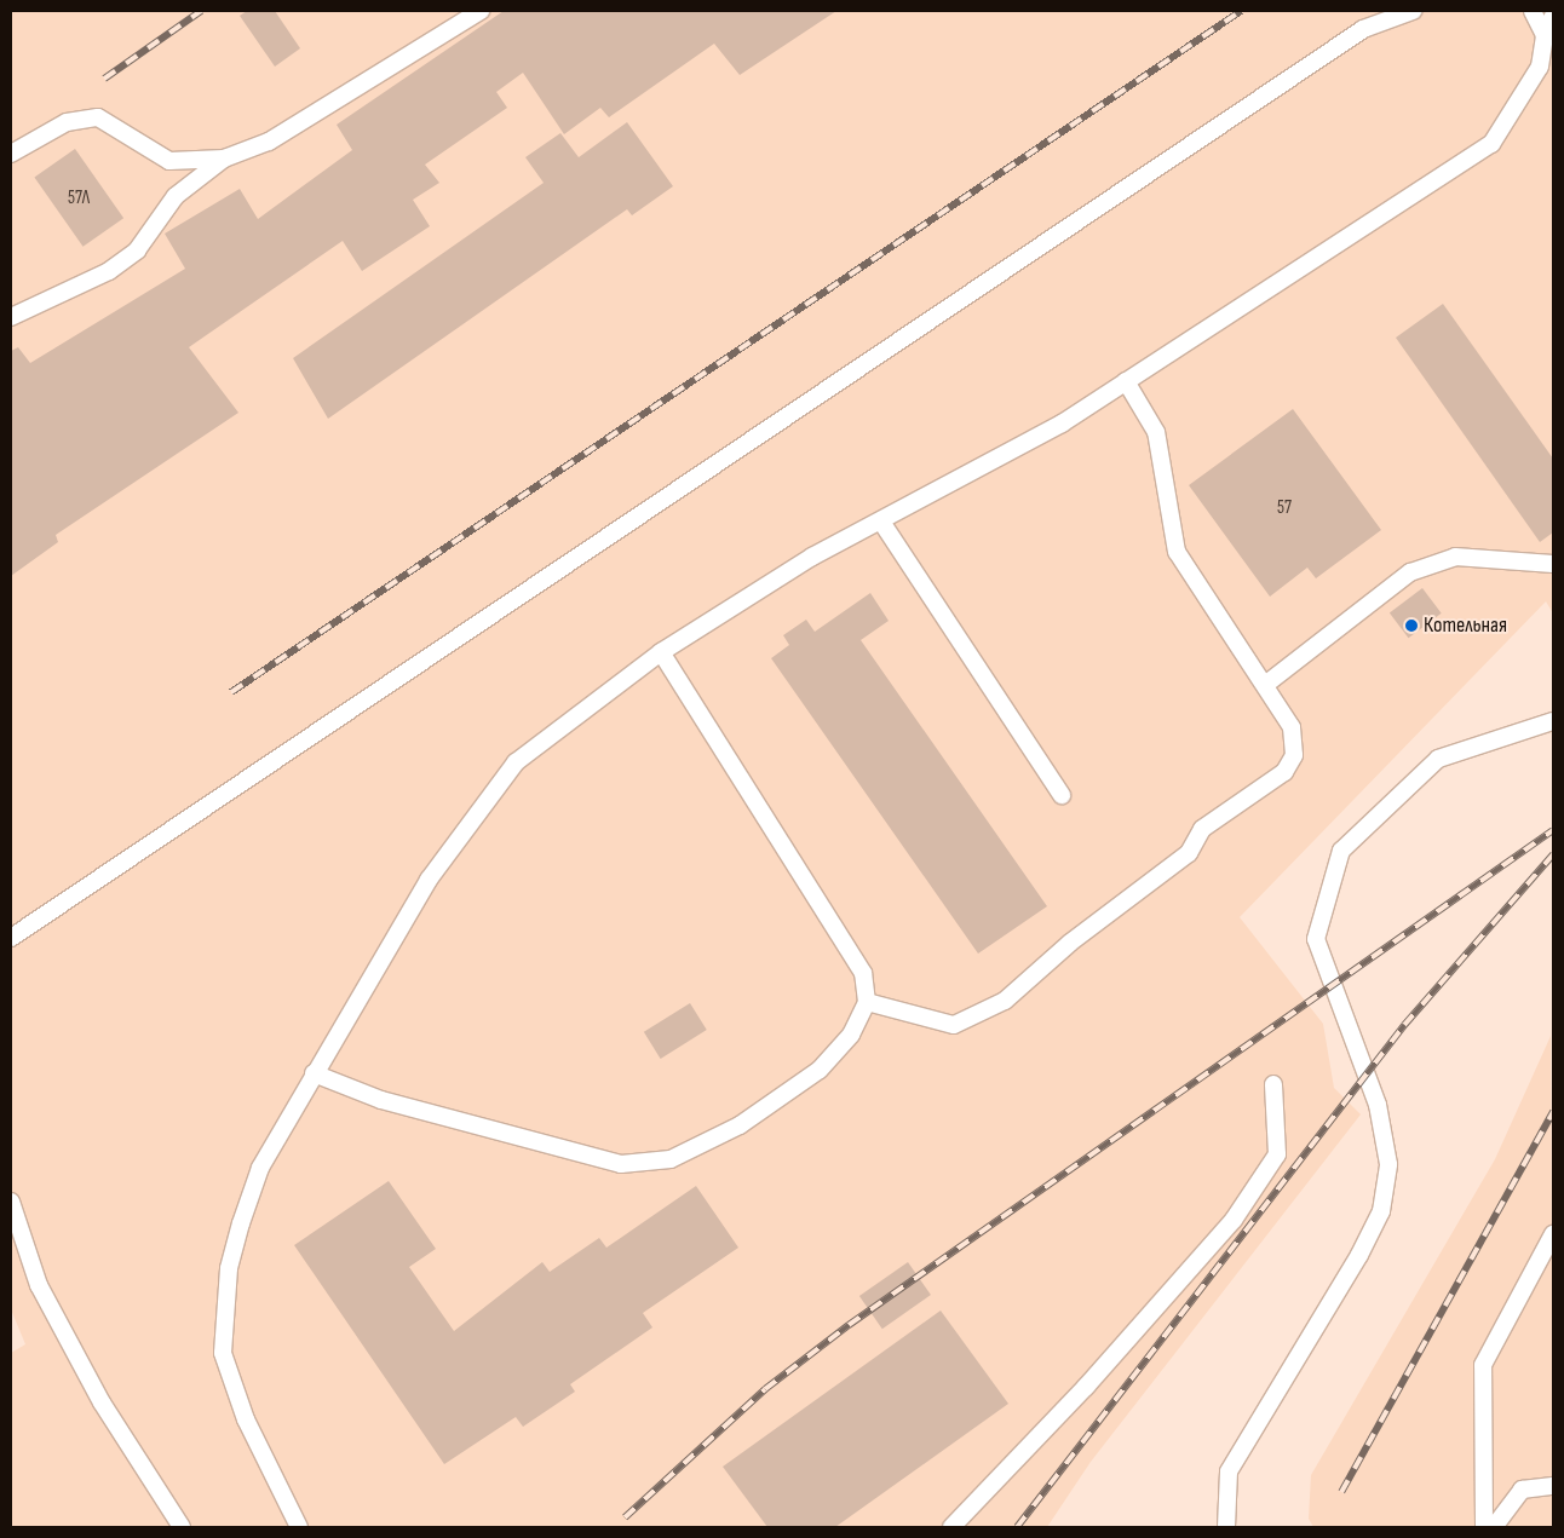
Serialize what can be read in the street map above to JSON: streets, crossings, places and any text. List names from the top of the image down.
{
  "places": ["Котельная"],
  "house_numbers": ["57Л", "57"]
}
